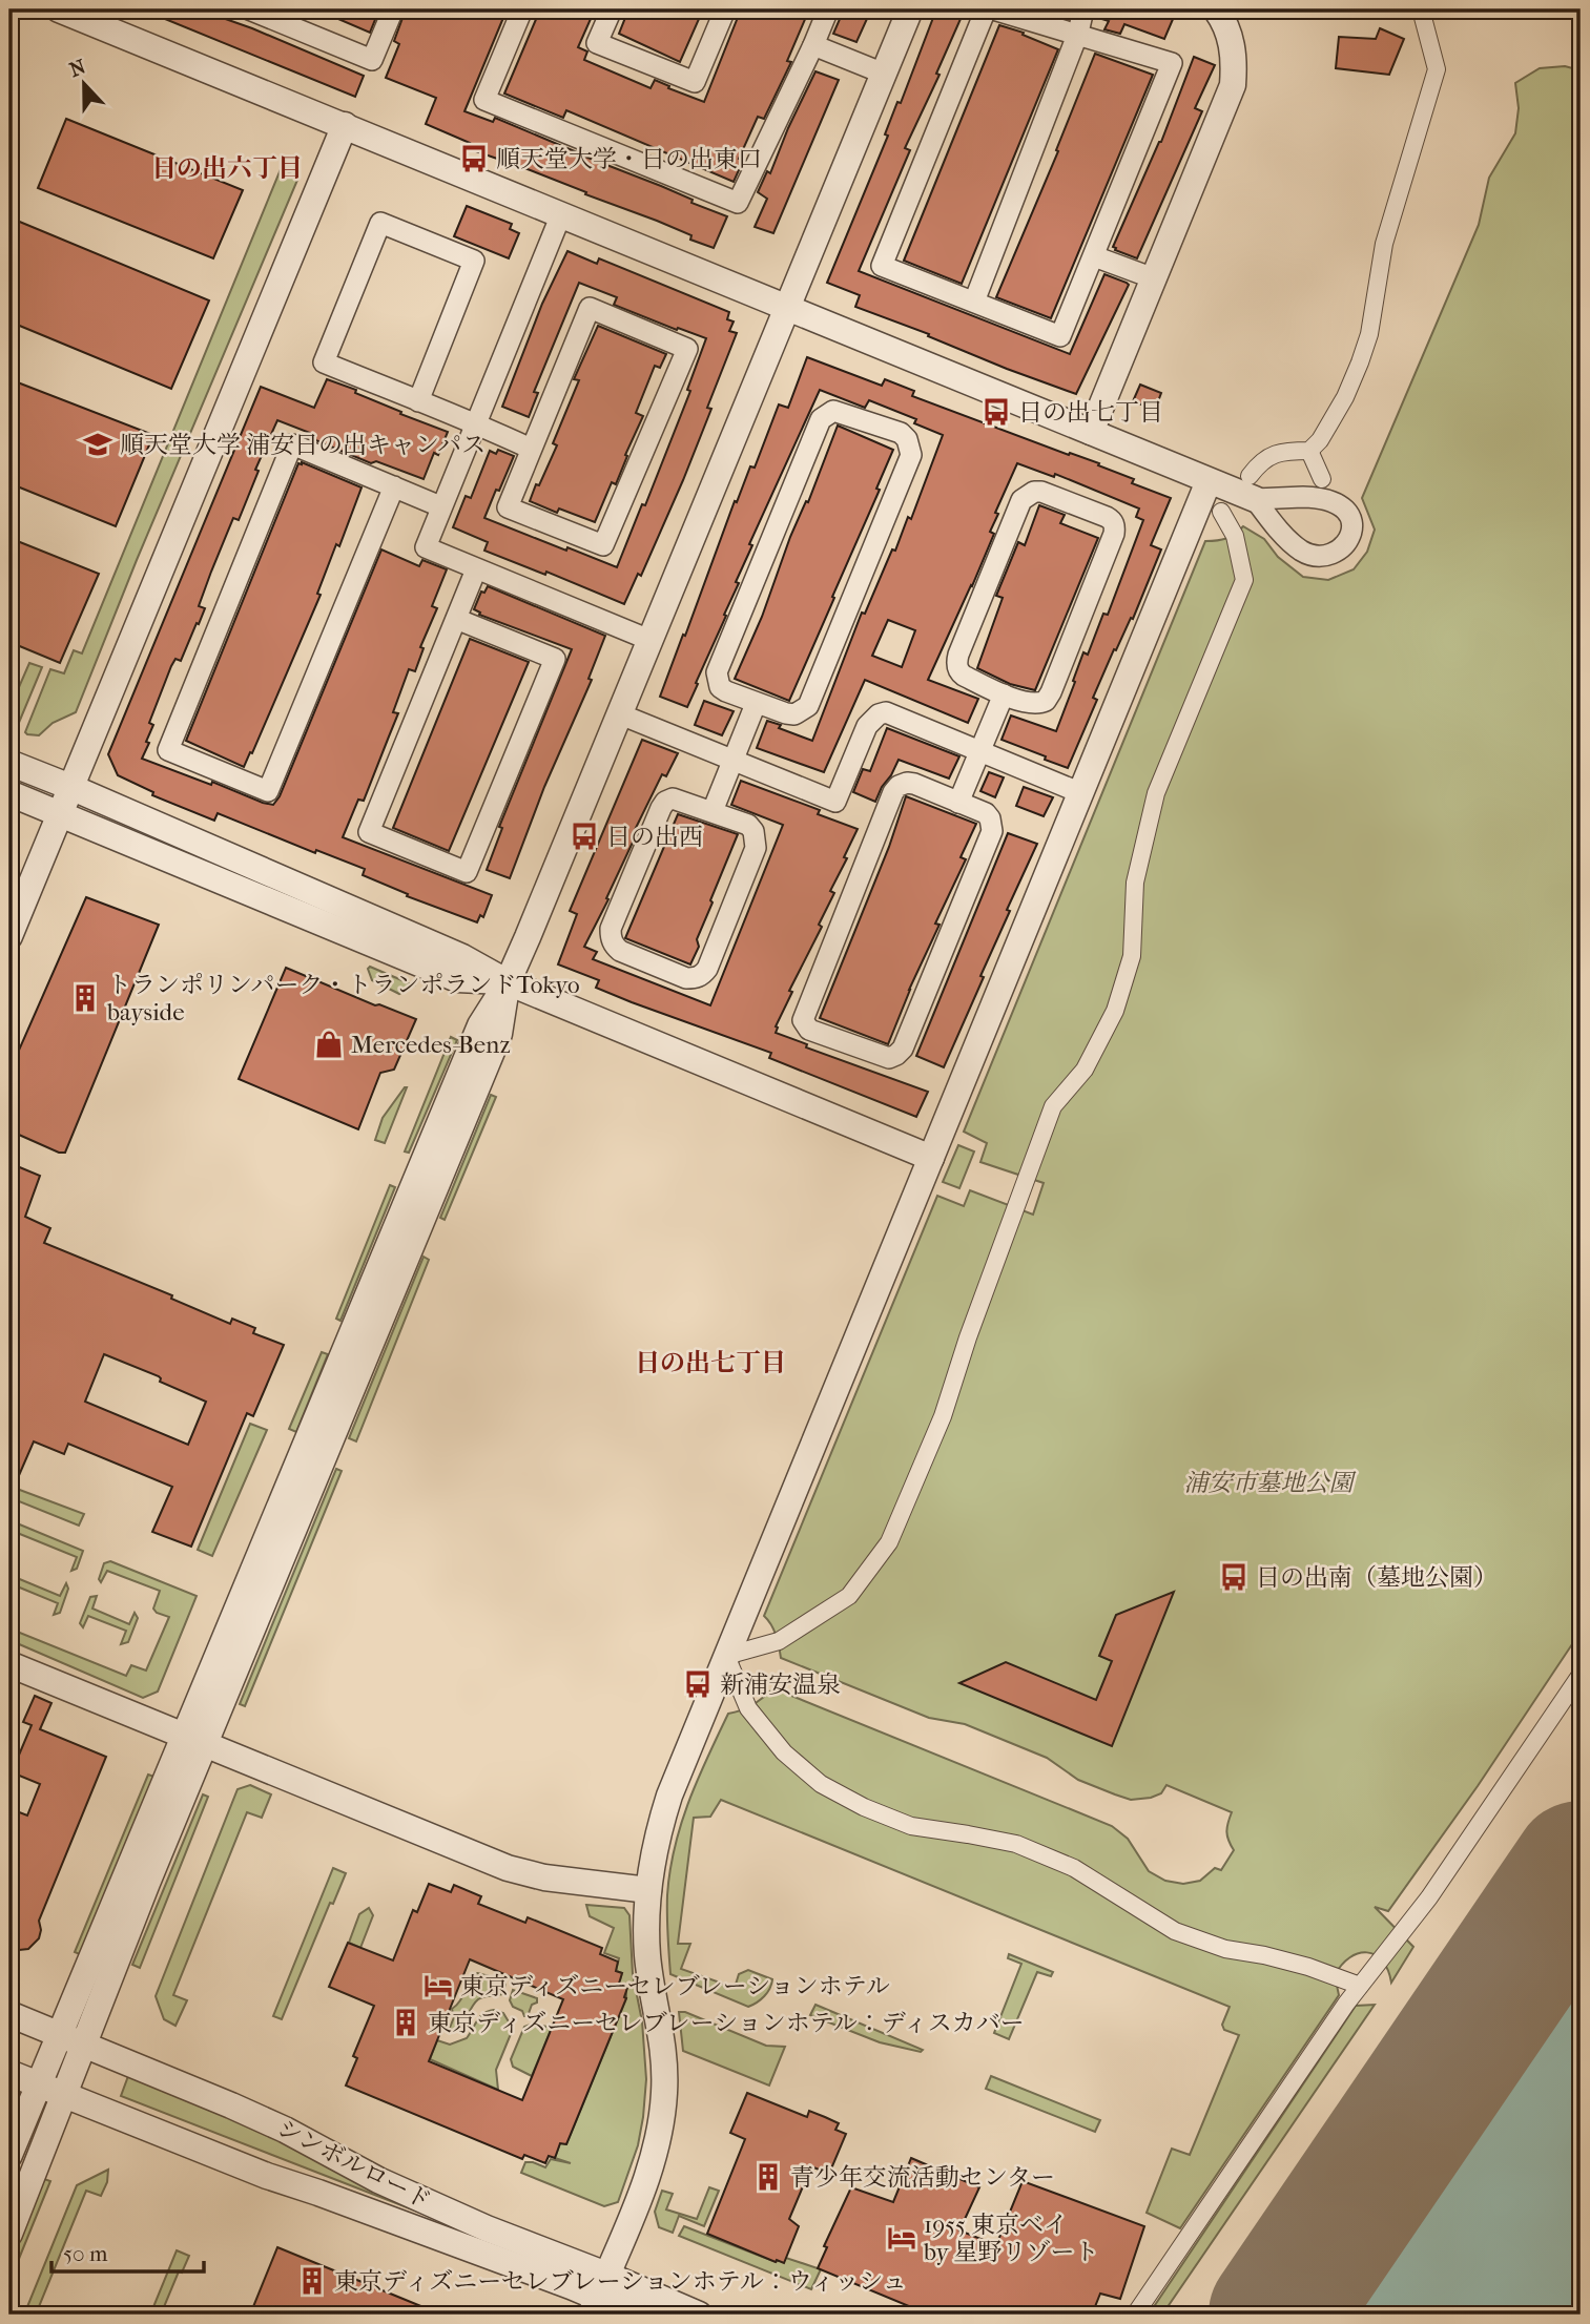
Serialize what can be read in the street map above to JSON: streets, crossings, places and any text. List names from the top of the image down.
{
  "streets": {
    "street": ["シンボルロード"]
  },
  "districts": ["日の出六丁目", "日の出七丁目"],
  "parks": ["浦安市墓地公園"],
  "places": {
    "bus stop": [
      "順天堂大学・日の出東口",
      "日の出七丁目",
      "日の出西",
      "日の出南（墓地公園）",
      "新浦安温泉"
    ],
    "school or university": ["順天堂大学 浦安日の出キャンパス"],
    "building": [
      "トランポリンパーク・トランポランドTokyo bayside",
      "東京ディズニーセレブレーションホテル：ディスカバー",
      "青少年交流活動センター",
      "東京ディズニーセレブレーションホテル：ウィッシュ"
    ],
    "shop": ["Mercedes-Benz"],
    "hotel": ["東京ディズニーセレブレーションホテル", "1955 東京ベイ by 星野リゾート"]
  },
  "scale_bar": "50 m",
  "north": "top"
}
